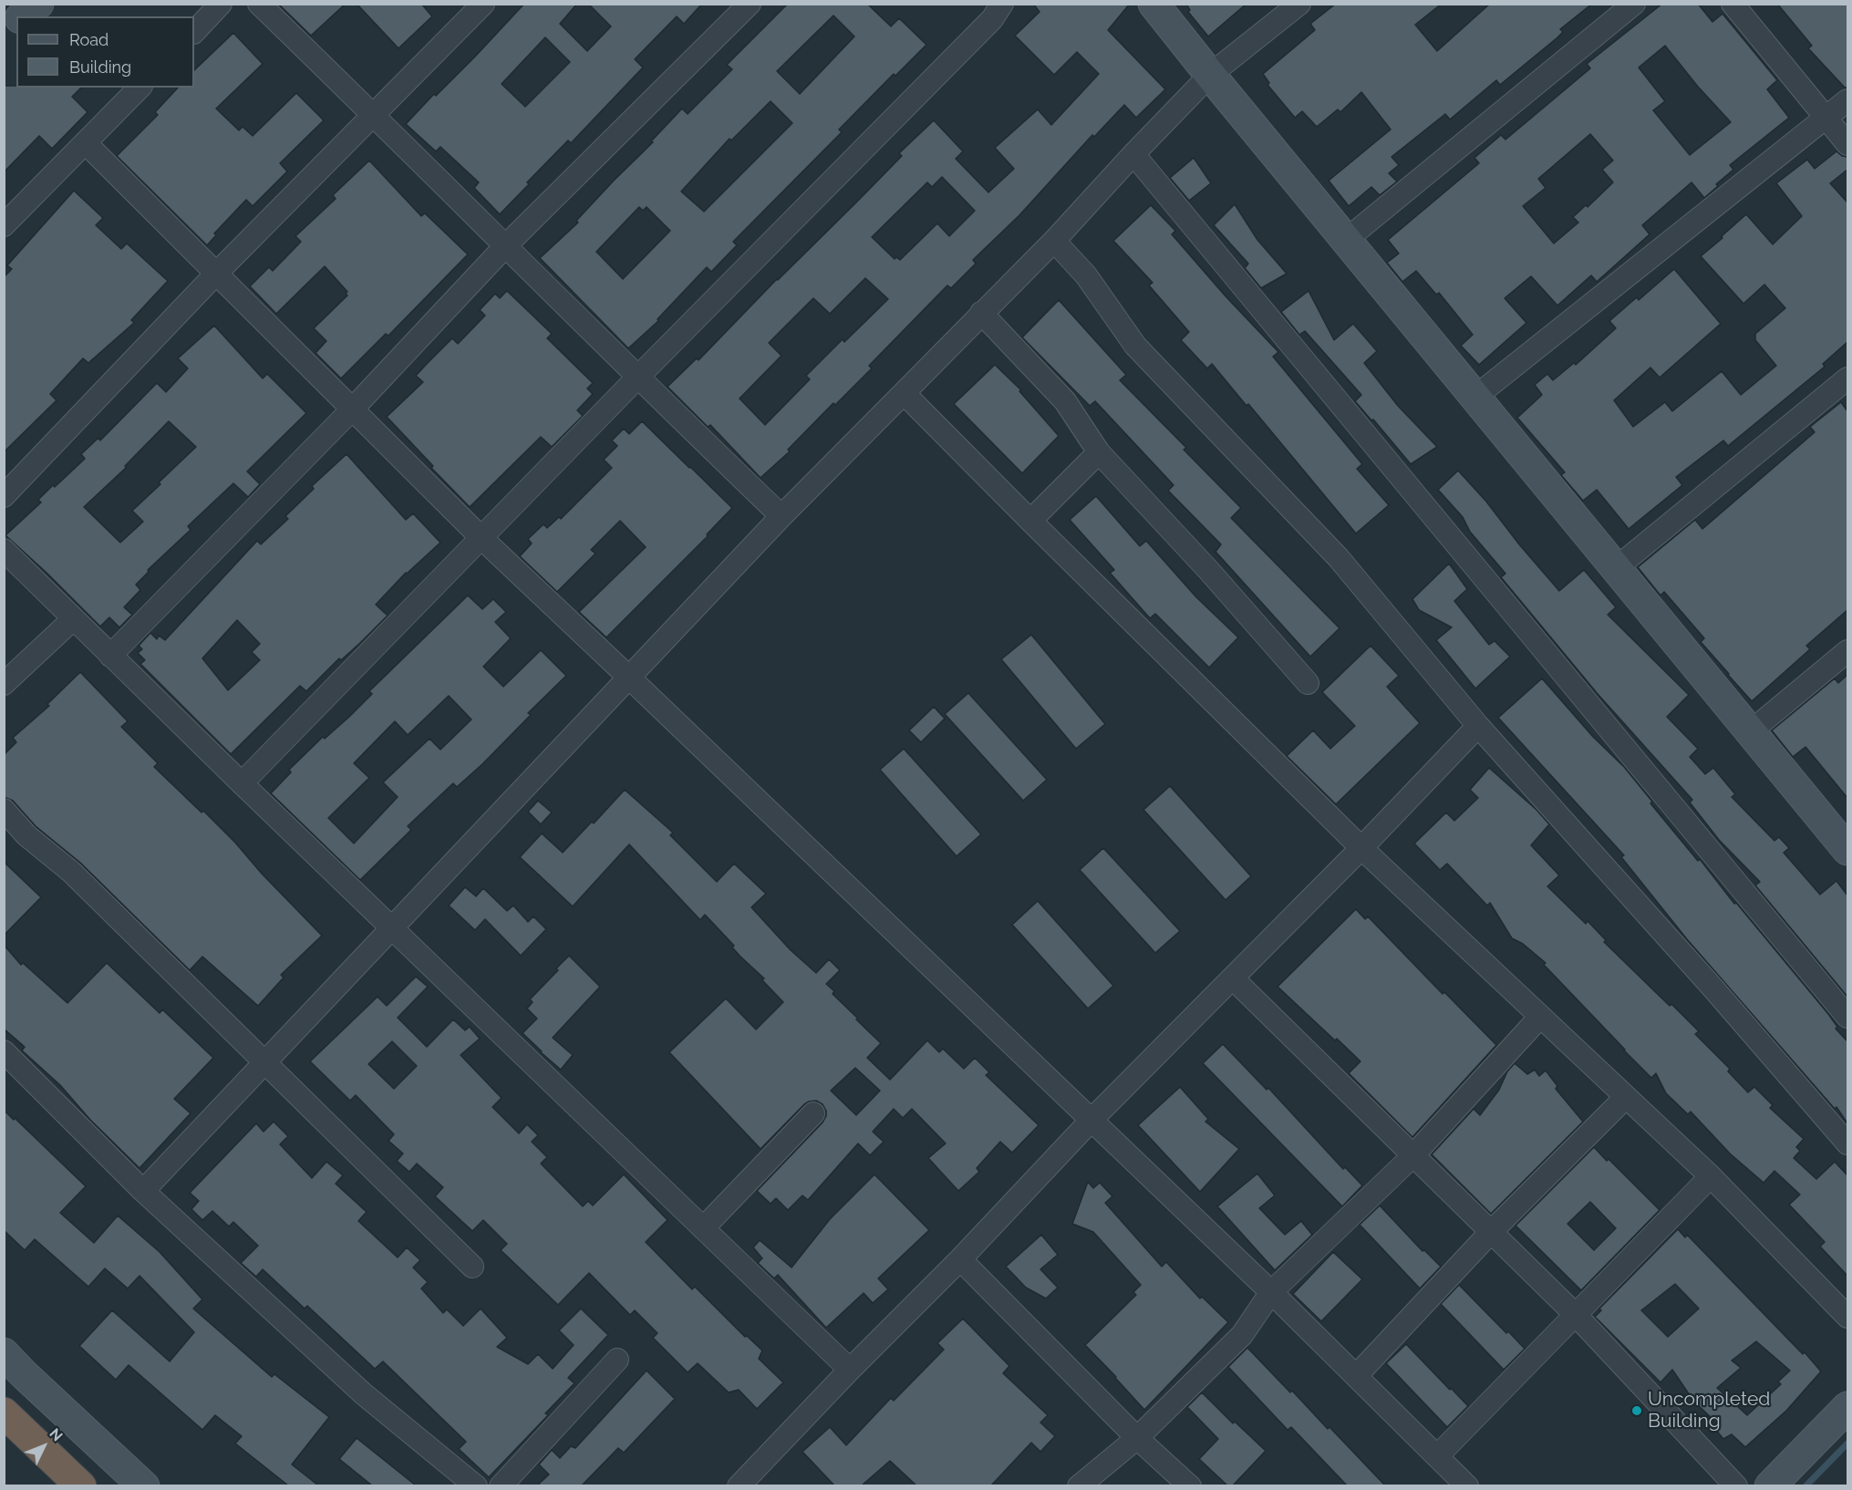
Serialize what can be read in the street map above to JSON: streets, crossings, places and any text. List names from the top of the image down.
{
  "places": ["Uncompleted Building"],
  "legend": ["Road", "Building"],
  "north": "top right"
}
